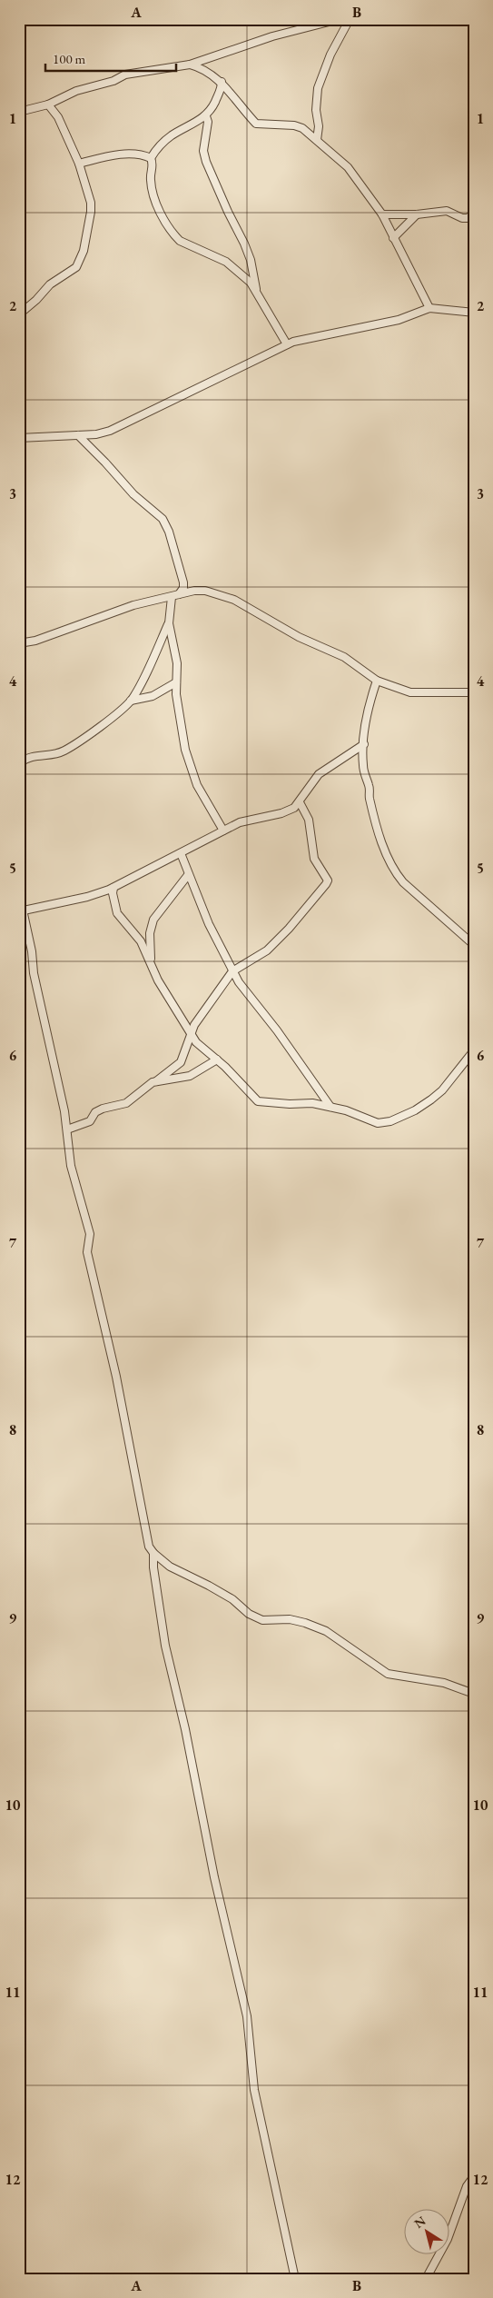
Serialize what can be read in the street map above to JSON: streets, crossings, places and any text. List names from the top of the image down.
{
  "scale_bar": "100 m",
  "north": "top left",
  "grid": {
    "columns": ["A", "B"],
    "rows": [
      "1",
      "2",
      "3",
      "4",
      "5",
      "6",
      "7",
      "8",
      "9",
      "10",
      "11",
      "12"
    ]
  }
}
